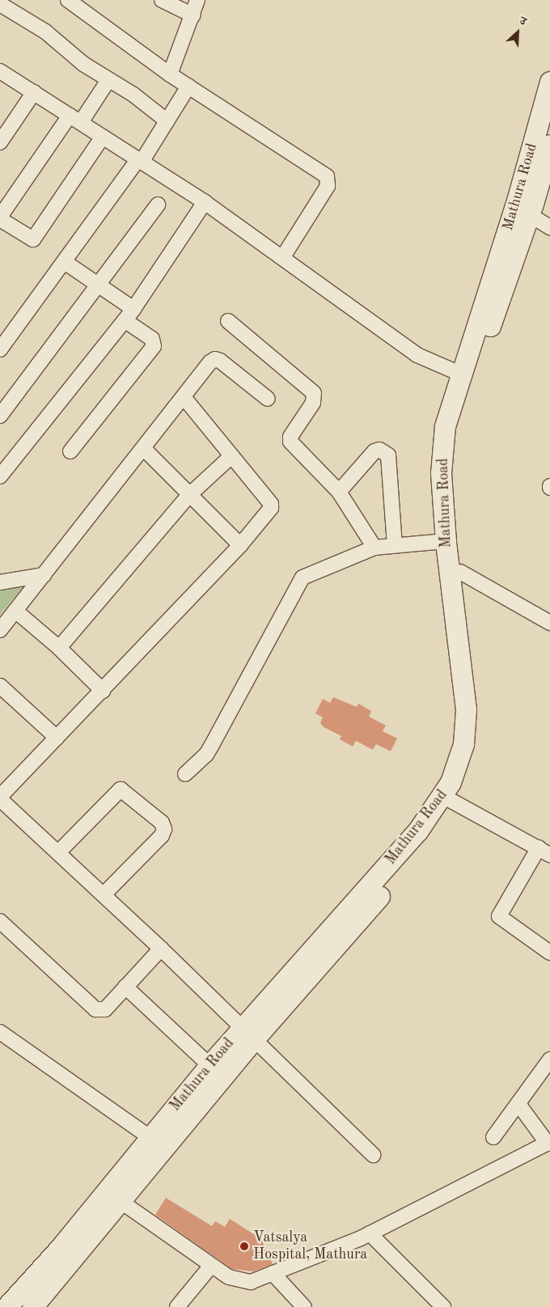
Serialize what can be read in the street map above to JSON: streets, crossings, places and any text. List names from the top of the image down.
{
  "streets": {
    "main road": ["Mathura Road"]
  },
  "places": ["Vatsalya Hospital, Mathura"],
  "north": "top right"
}
